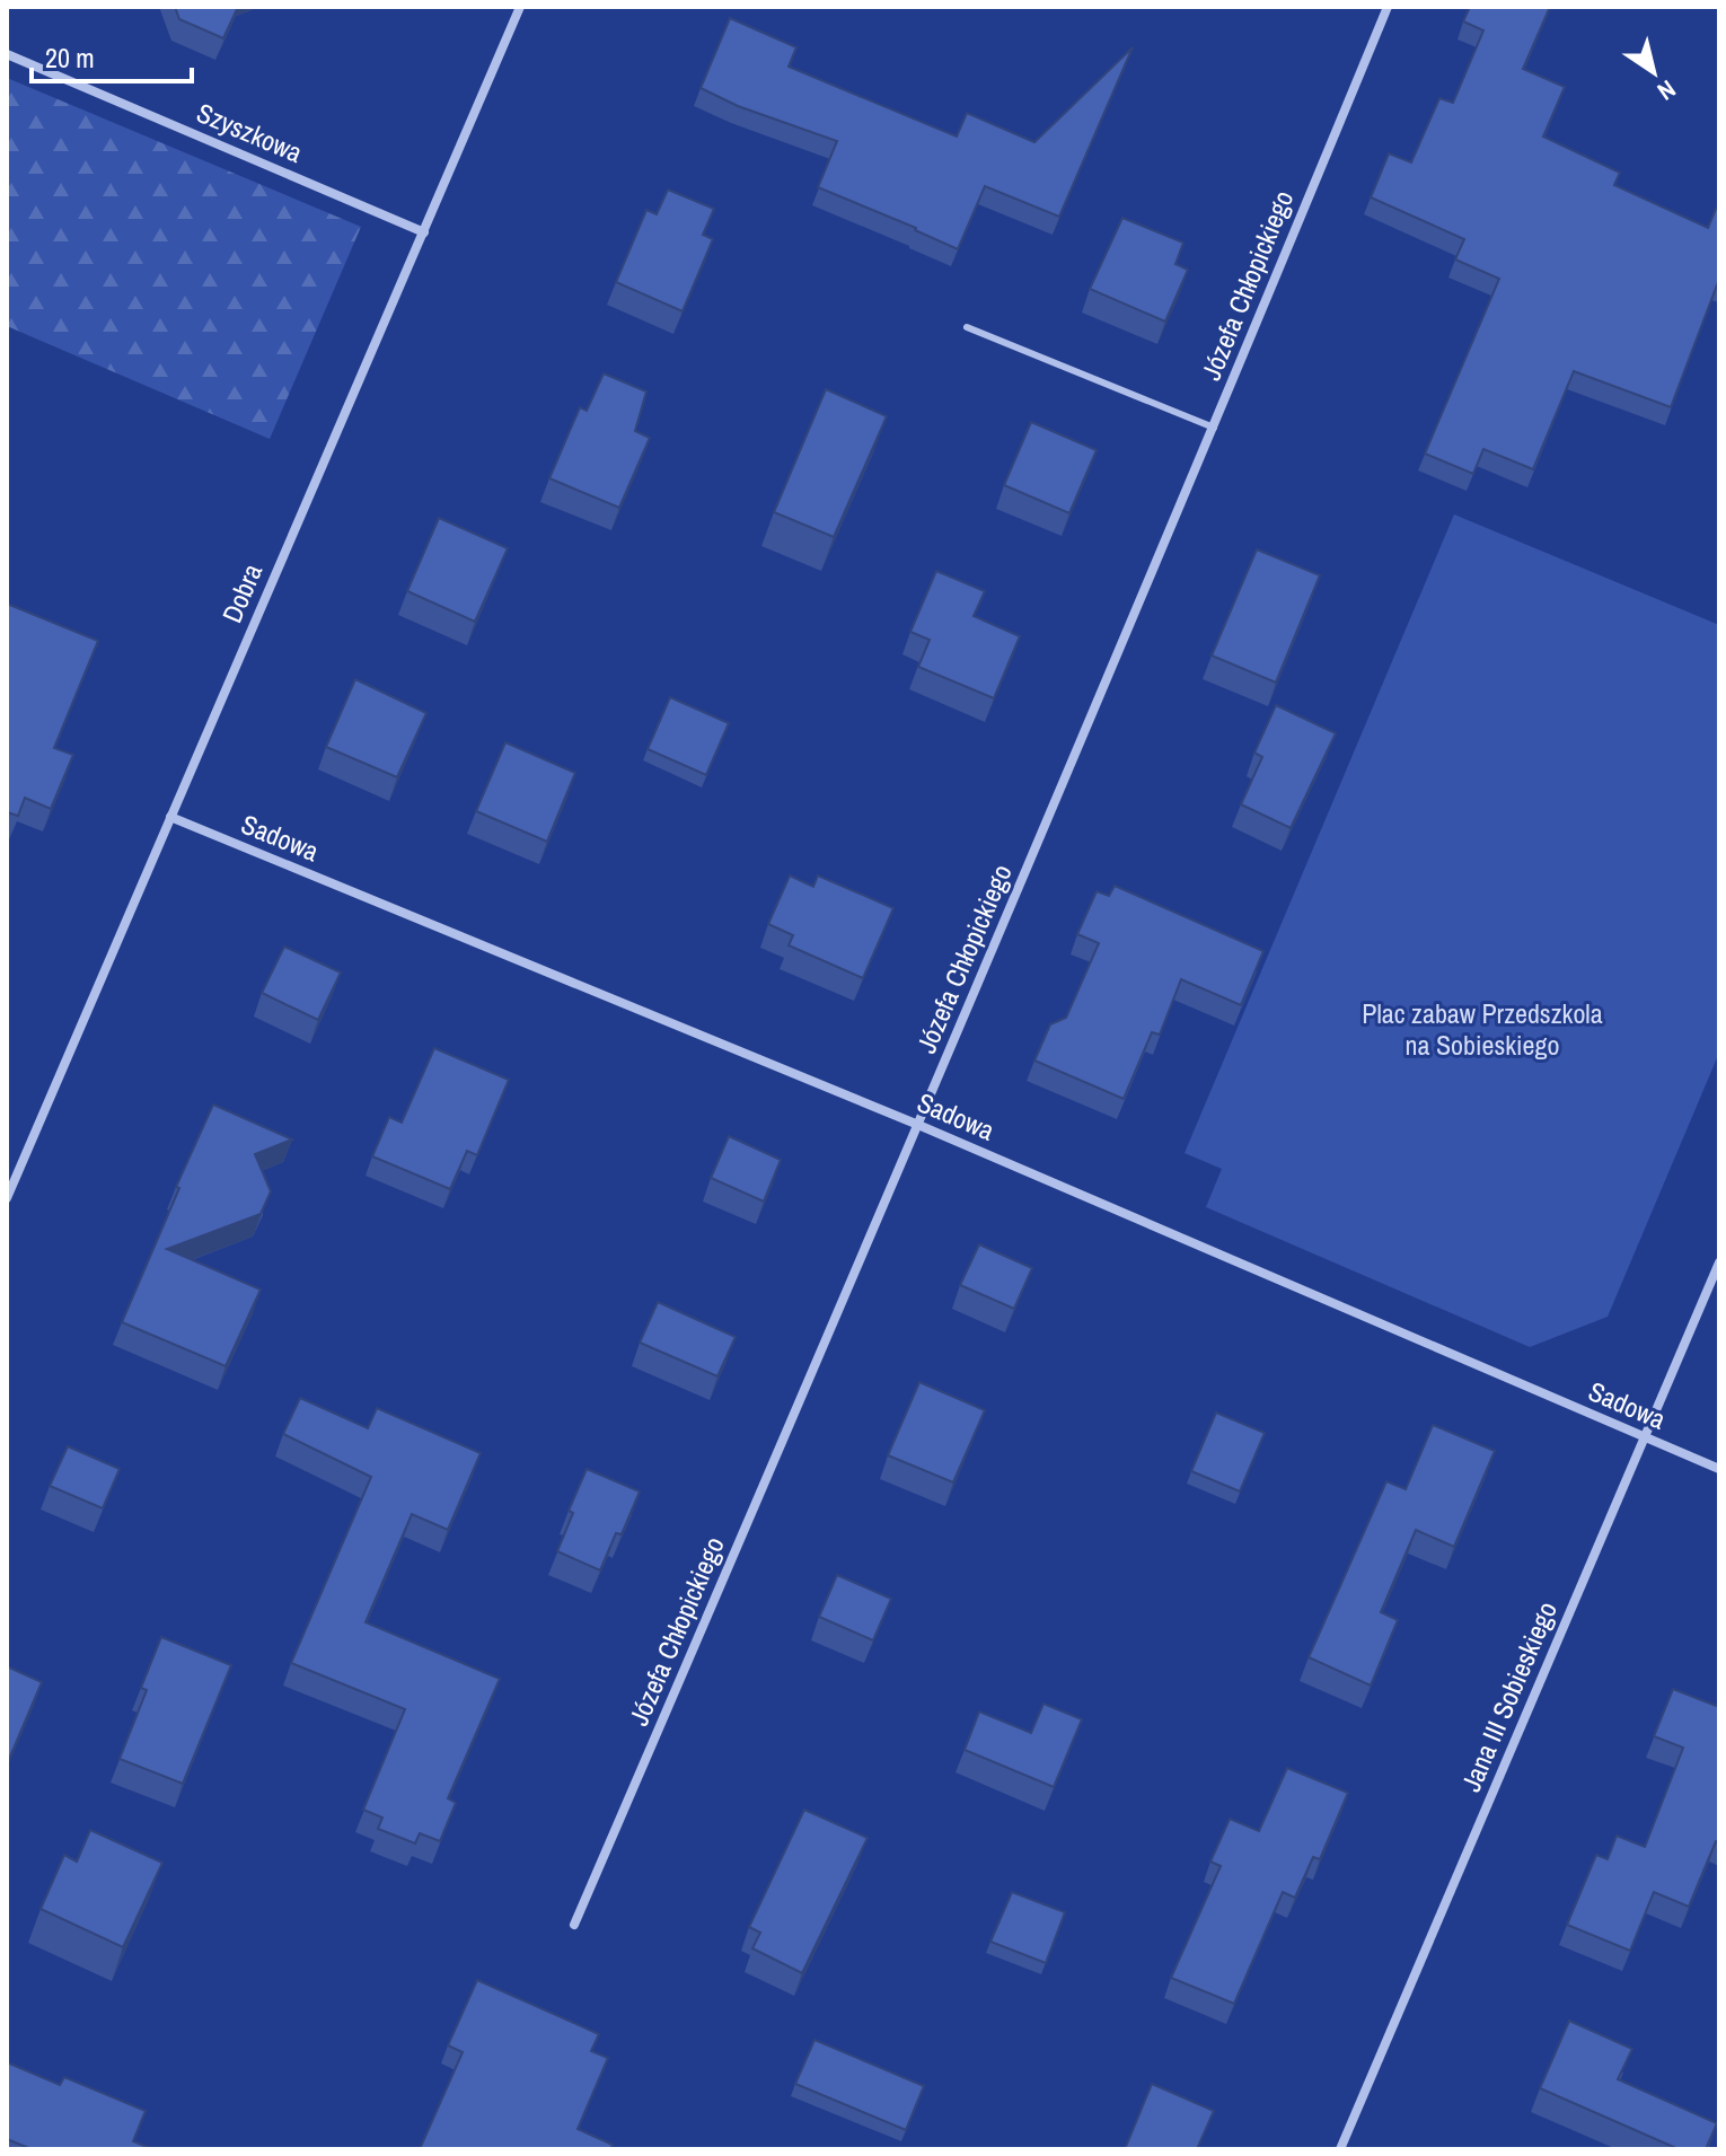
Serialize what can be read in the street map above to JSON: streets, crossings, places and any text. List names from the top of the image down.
{
  "streets": {
    "street": [
      "Szyszkowa",
      "Józefa Chłopickiego",
      "Dobra",
      "Sadowa",
      "Jana III Sobieskiego"
    ]
  },
  "crossings": [
    ["Szyszkowa", "Dobra"],
    ["Józefa Chłopickiego", "Sadowa"],
    ["Dobra", "Sadowa"],
    ["Sadowa", "Jana III Sobieskiego"]
  ],
  "parks": ["Plac zabaw Przedszkola na Sobieskiego"],
  "scale_bar": "20 m",
  "north": "bottom right"
}
